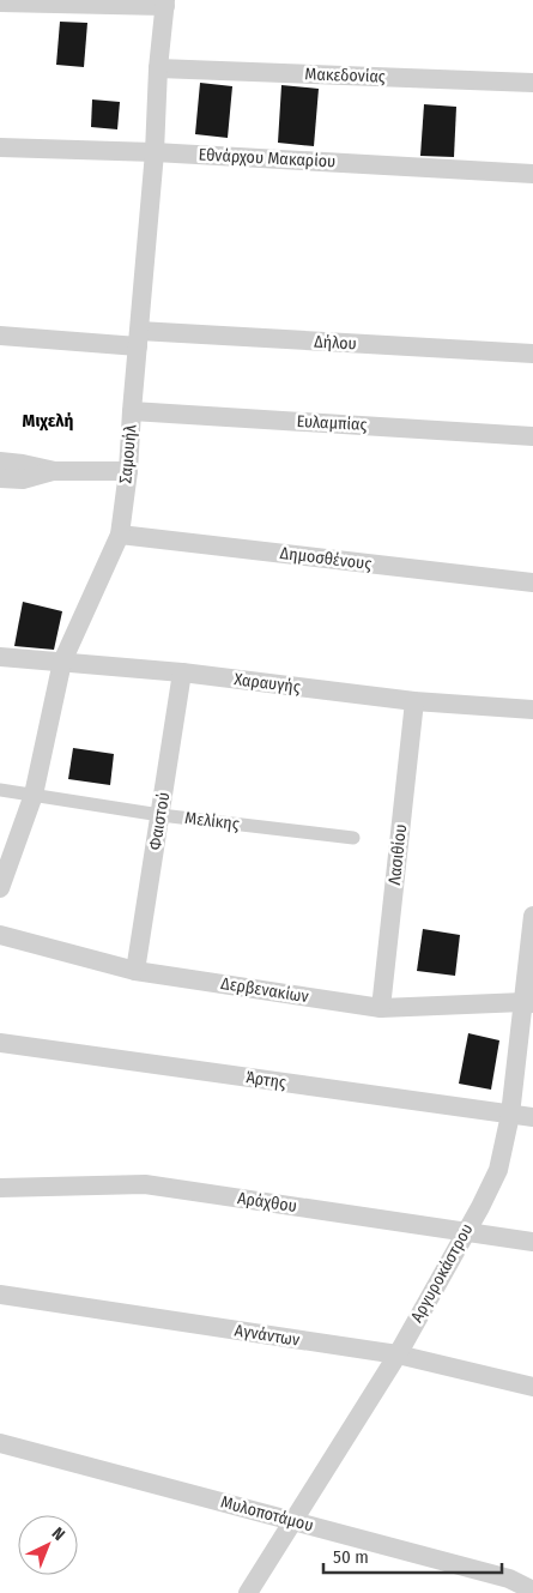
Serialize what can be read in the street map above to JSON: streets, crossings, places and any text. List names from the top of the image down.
{
  "streets": {
    "street": [
      "Μακεδονίας",
      "Εθνάρχου Μακαρίου",
      "Δήλου",
      "Ευλαμπίας",
      "Σαμουήλ",
      "Δημοσθένους",
      "Χαραυγής",
      "Φαιστού",
      "Μελίκης",
      "Λασιθίου",
      "Δερβενακίων",
      "Άρτης",
      "Αράχθου",
      "Αργυροκάστρου",
      "Αγνάντων",
      "Μυλοποτάμου"
    ]
  },
  "crossings": [
    ["Μακεδονίας", "Σαμουήλ"],
    ["Εθνάρχου Μακαρίου", "Σαμουήλ"],
    ["Δήλου", "Σαμουήλ"],
    ["Ευλαμπίας", "Σαμουήλ"],
    ["Σαμουήλ", "Δημοσθένους"],
    ["Σαμουήλ", "Χαραυγής"],
    ["Σαμουήλ", "Μελίκης"],
    ["Χαραυγής", "Φαιστού"],
    ["Χαραυγής", "Λασιθίου"],
    ["Φαιστού", "Μελίκης"],
    ["Φαιστού", "Δερβενακίων"],
    ["Λασιθίου", "Δερβενακίων"],
    ["Δερβενακίων", "Αργυροκάστρου"],
    ["Άρτης", "Αργυροκάστρου"],
    ["Αράχθου", "Αργυροκάστρου"],
    ["Αργυροκάστρου", "Αγνάντων"],
    ["Αργυροκάστρου", "Μυλοποτάμου"]
  ],
  "districts": ["Μιχελή"],
  "scale_bar": "50 m",
  "north": "top right"
}
